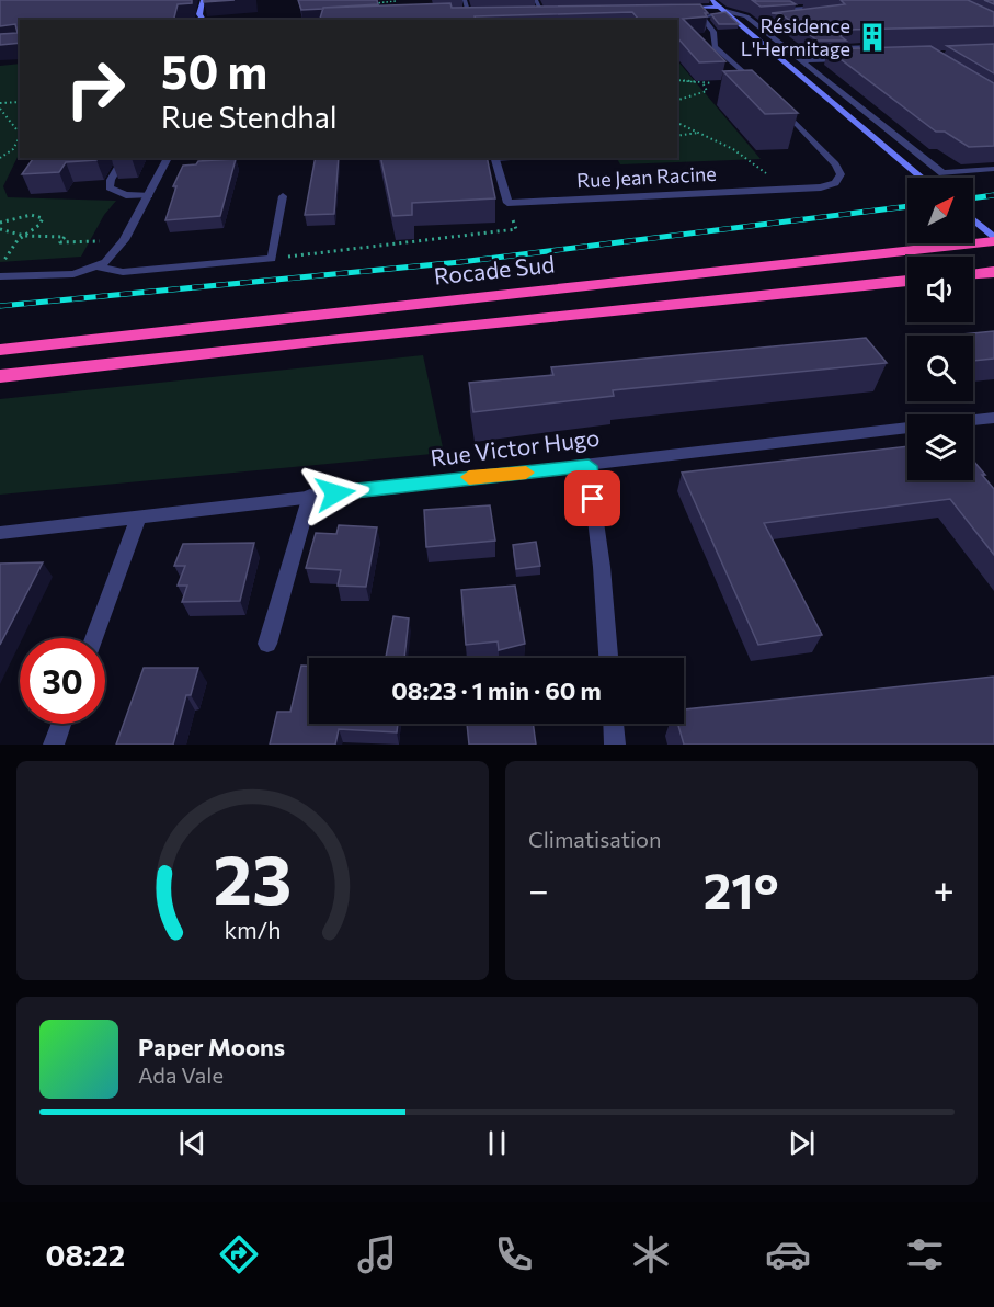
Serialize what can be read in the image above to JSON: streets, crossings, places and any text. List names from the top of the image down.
{
  "streets": {
    "highway": ["Rocade Sud"],
    "street": ["Rue Jean Racine", "Rue Victor Hugo"]
  },
  "places": {
    "building": ["Résidence L'Hermitage"]
  },
  "north": "top right",
  "page": {
    "turn": ["50 m", "Rue Stendhal"],
    "limit": "30",
    "trip": "08:23 · 1 min · 60 m",
    "tile": "Climatisation",
    "heat": ["−", "21°", "+"],
    "song": ["Paper Moons", "Ada Vale"],
    "tabs": "08:22",
    "gauge": ["23", "km/h"]
  }
}
